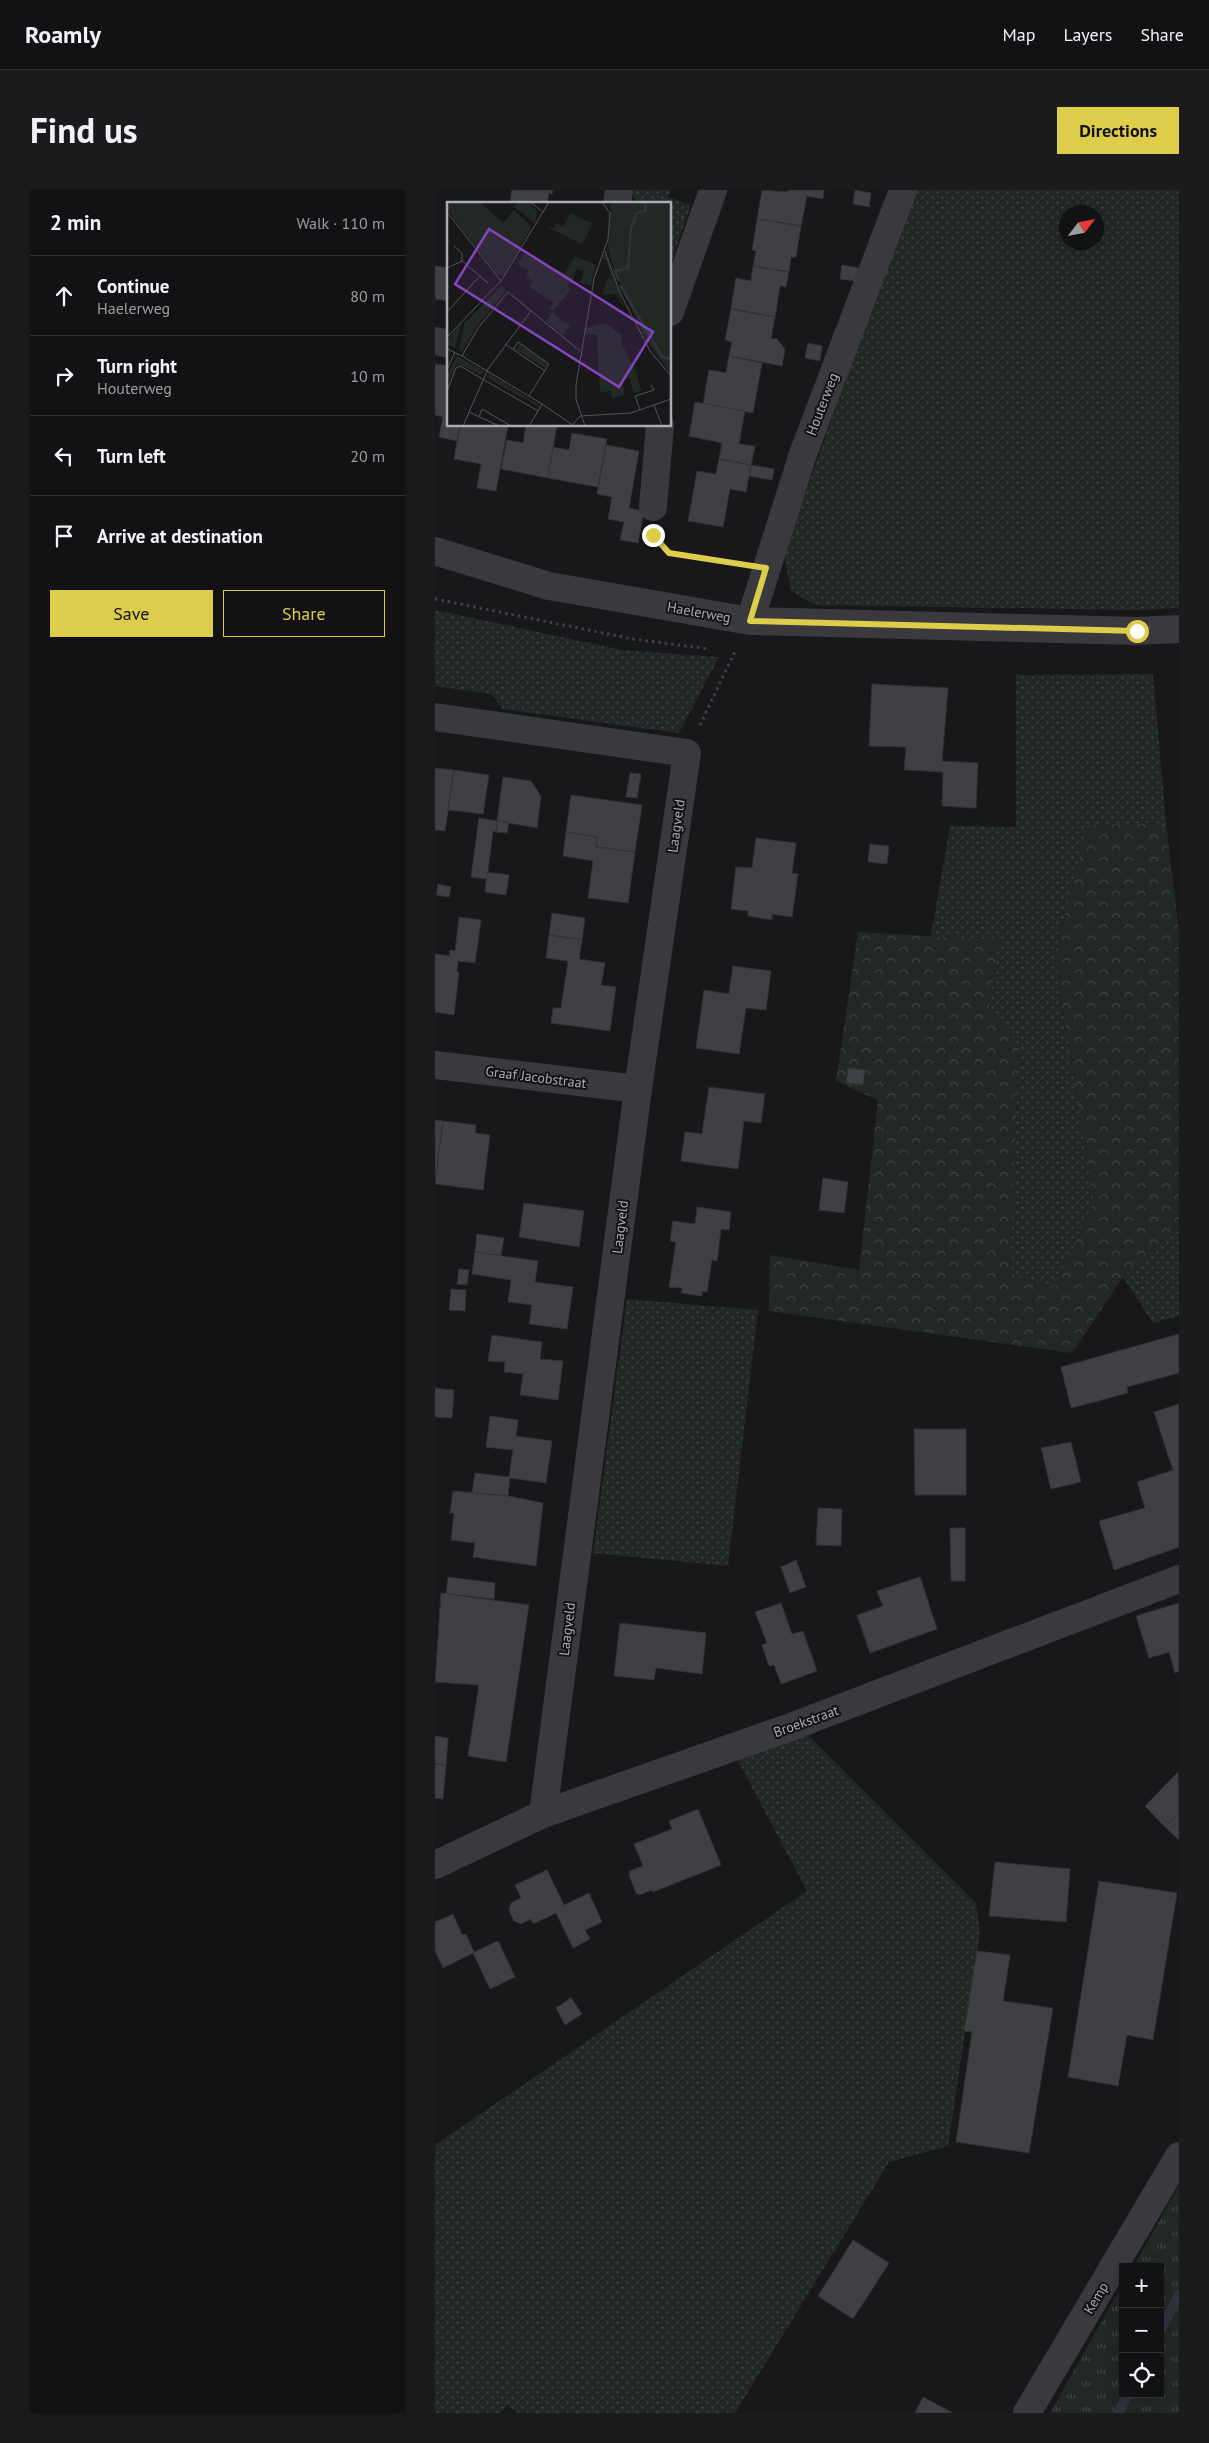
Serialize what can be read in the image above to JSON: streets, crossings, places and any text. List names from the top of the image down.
{
  "streets": {
    "street": [
      "Houterweg",
      "Haelerweg",
      "Laagveld",
      "Graaf Jacobstraat",
      "Broekstraat",
      "Kemp"
    ]
  },
  "crossings": [
    ["Houterweg", "Haelerweg"],
    ["Laagveld", "Graaf Jacobstraat"],
    ["Laagveld", "Broekstraat"]
  ],
  "north": "top right",
  "page": {
    "header": "Roamly",
    "nav": ["Map", "Layers", "Share"],
    "title": "Find us",
    "buttons": [
      "Directions",
      ["Save", "Share"]
    ],
    "heading": ["2 min", "Walk · 110 m"],
    "list": [
      ["Continue", "Haelerweg", "80 m"],
      ["Turn right", "Houterweg", "10 m"],
      ["Turn left", "20 m"],
      "Arrive at destination"
    ],
    "map_buttons": ["+", "−"]
  }
}
